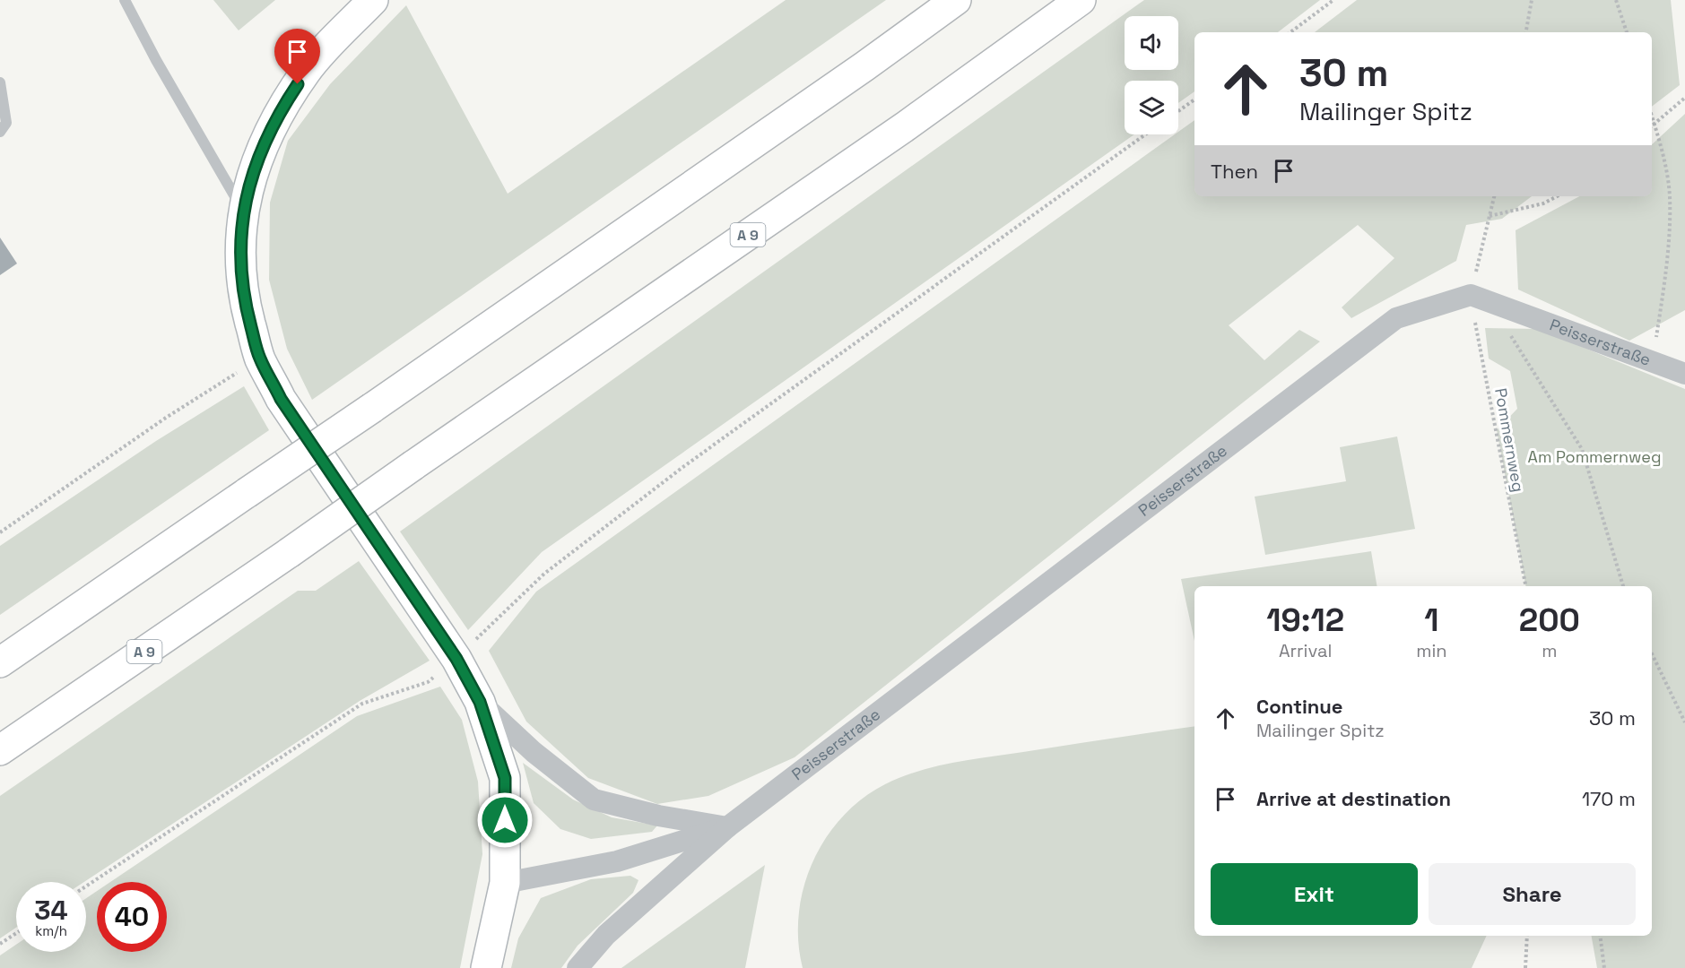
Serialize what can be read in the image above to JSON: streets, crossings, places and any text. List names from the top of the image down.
{
  "streets": {
    "main road": ["A 9"],
    "street": ["Peisserstraße"],
    "path": ["Pommernweg"]
  },
  "crossings": [
    ["Peisserstraße", "Pommernweg"]
  ],
  "parks": ["Am Pommernweg"],
  "page": {
    "turn": ["30 m", "Mailinger Spitz"],
    "then": "Then",
    "eta": [
      "19:12",
      "Arrival",
      "1",
      "min",
      "200",
      "m"
    ],
    "list": [
      {
        "name": "Continue",
        "note": "Mailinger Spitz",
        "value": "30 m"
      },
      {
        "name": "Arrive at destination",
        "value": "170 m"
      }
    ],
    "buttons": ["Exit", "Share"],
    "speed": "34 km/h",
    "limit": "40"
  }
}
